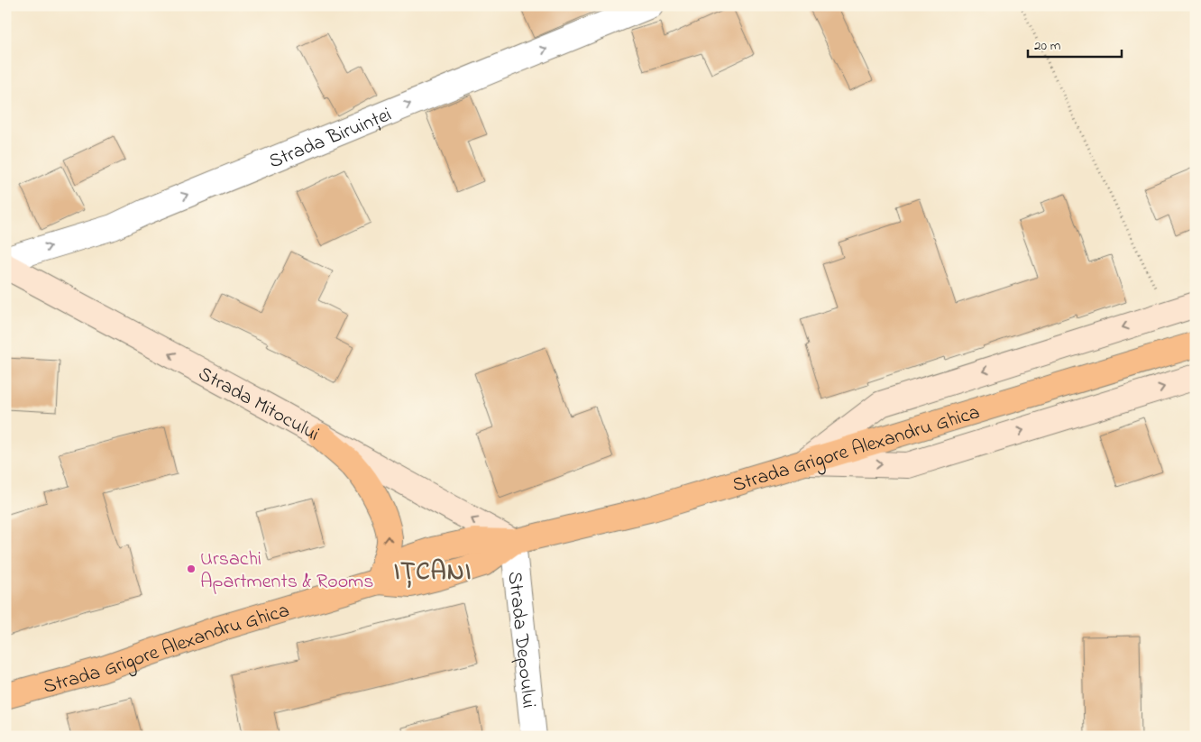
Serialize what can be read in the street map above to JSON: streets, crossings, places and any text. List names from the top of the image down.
{
  "streets": {
    "main road": ["Strada Mitocului", "Strada Grigore Alexandru Ghica"],
    "street": ["Strada Biruinței", "Strada Depoului"]
  },
  "crossings": [
    ["Strada Mitocului", "Strada Grigore Alexandru Ghica"],
    ["Strada Mitocului", "Strada Depoului"],
    ["Strada Grigore Alexandru Ghica", "Strada Depoului"]
  ],
  "one_way": ["Strada Biruinței", "Strada Mitocului"],
  "districts": ["IȚCANI"],
  "places": ["Ursachi Apartments & Rooms"],
  "scale_bar": "20 m"
}
